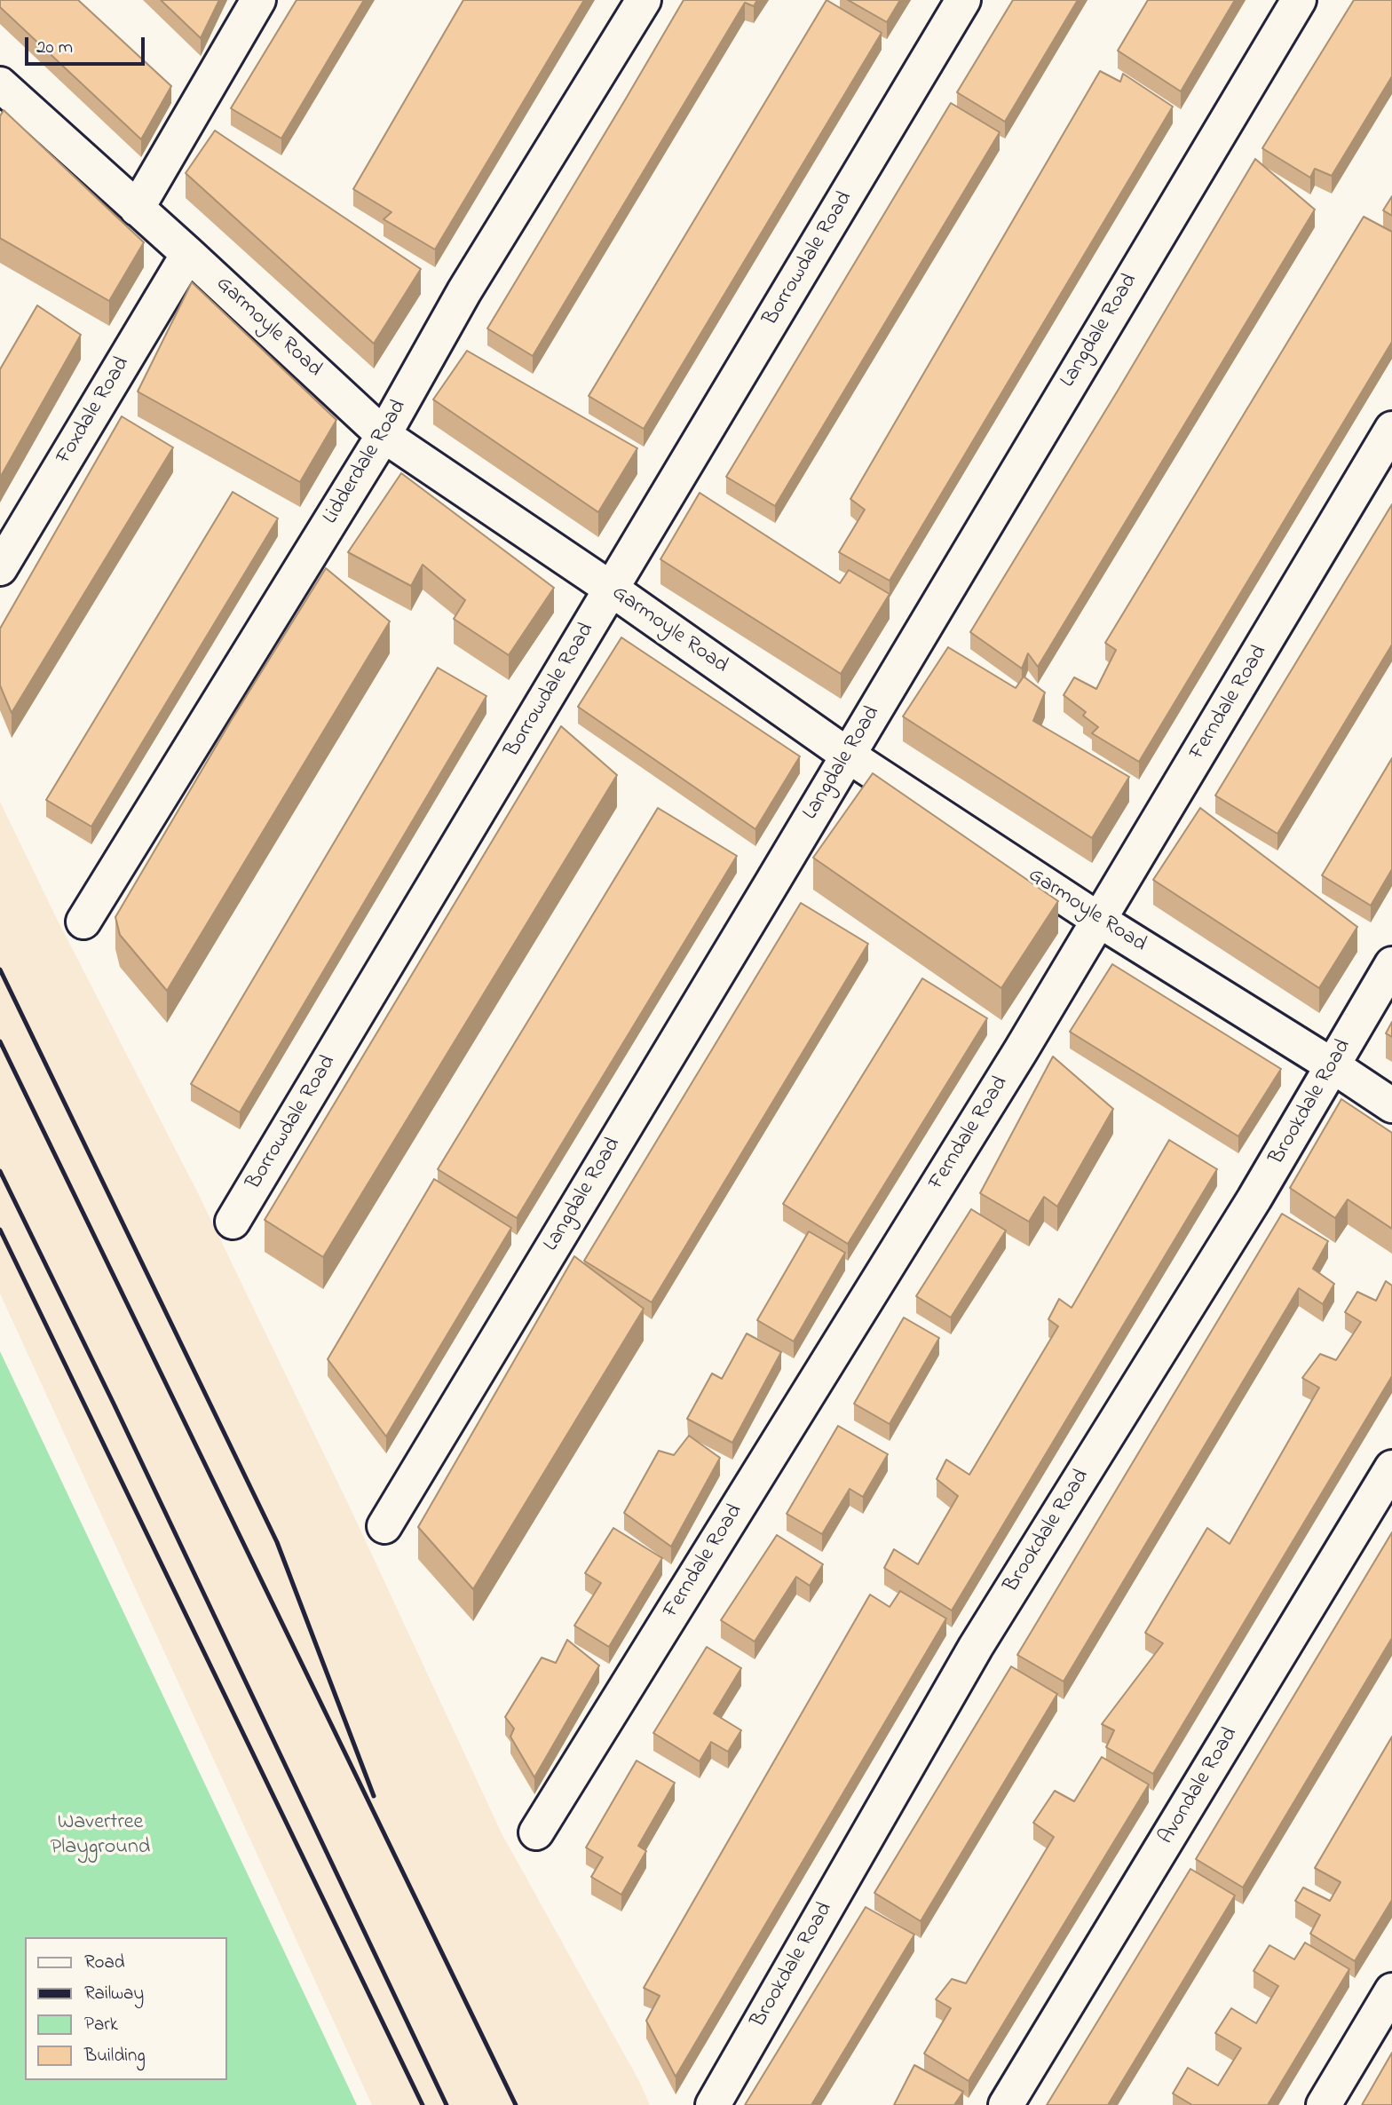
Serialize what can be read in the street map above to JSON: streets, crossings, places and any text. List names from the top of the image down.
{
  "streets": {
    "street": [
      "Borrowdale Road",
      "Garmoyle Road",
      "Langdale Road",
      "Foxdale Road",
      "Lidderdale Road",
      "Ferndale Road",
      "Brookdale Road",
      "Avondale Road"
    ]
  },
  "crossings": [
    ["Borrowdale Road", "Garmoyle Road"],
    ["Garmoyle Road", "Langdale Road"],
    ["Garmoyle Road", "Foxdale Road"],
    ["Garmoyle Road", "Lidderdale Road"],
    ["Garmoyle Road", "Ferndale Road"],
    ["Garmoyle Road", "Brookdale Road"]
  ],
  "parks": ["Wavertree Playground"],
  "legend": [
    "Road",
    "Railway",
    "Park",
    "Building"
  ],
  "scale_bar": "20 m"
}
